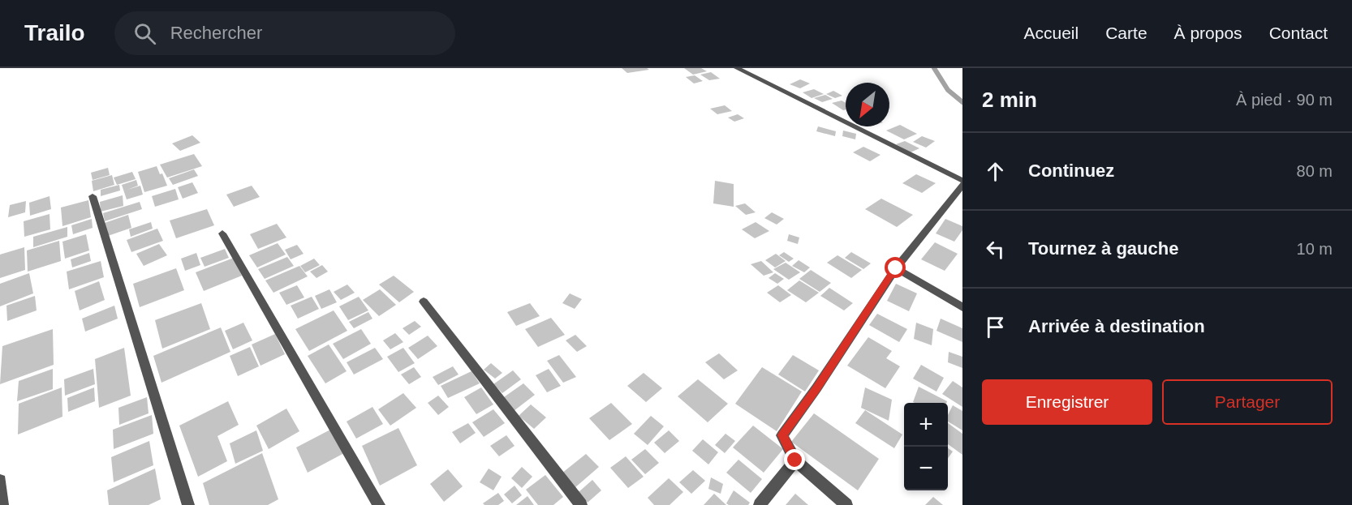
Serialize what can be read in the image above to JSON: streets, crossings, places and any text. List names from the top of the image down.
{
  "north": "bottom left",
  "page": {
    "header": "Trailo",
    "search": "Rechercher",
    "nav": [
      "Accueil",
      "Carte",
      "À propos",
      "Contact"
    ],
    "heading": ["2 min", "À pied · 90 m"],
    "list": [
      ["Continuez", "80 m"],
      ["Tournez à gauche", "10 m"],
      "Arrivée à destination"
    ],
    "buttons": ["Enregistrer", "Partager"],
    "map_buttons": ["+", "−"]
  }
}
